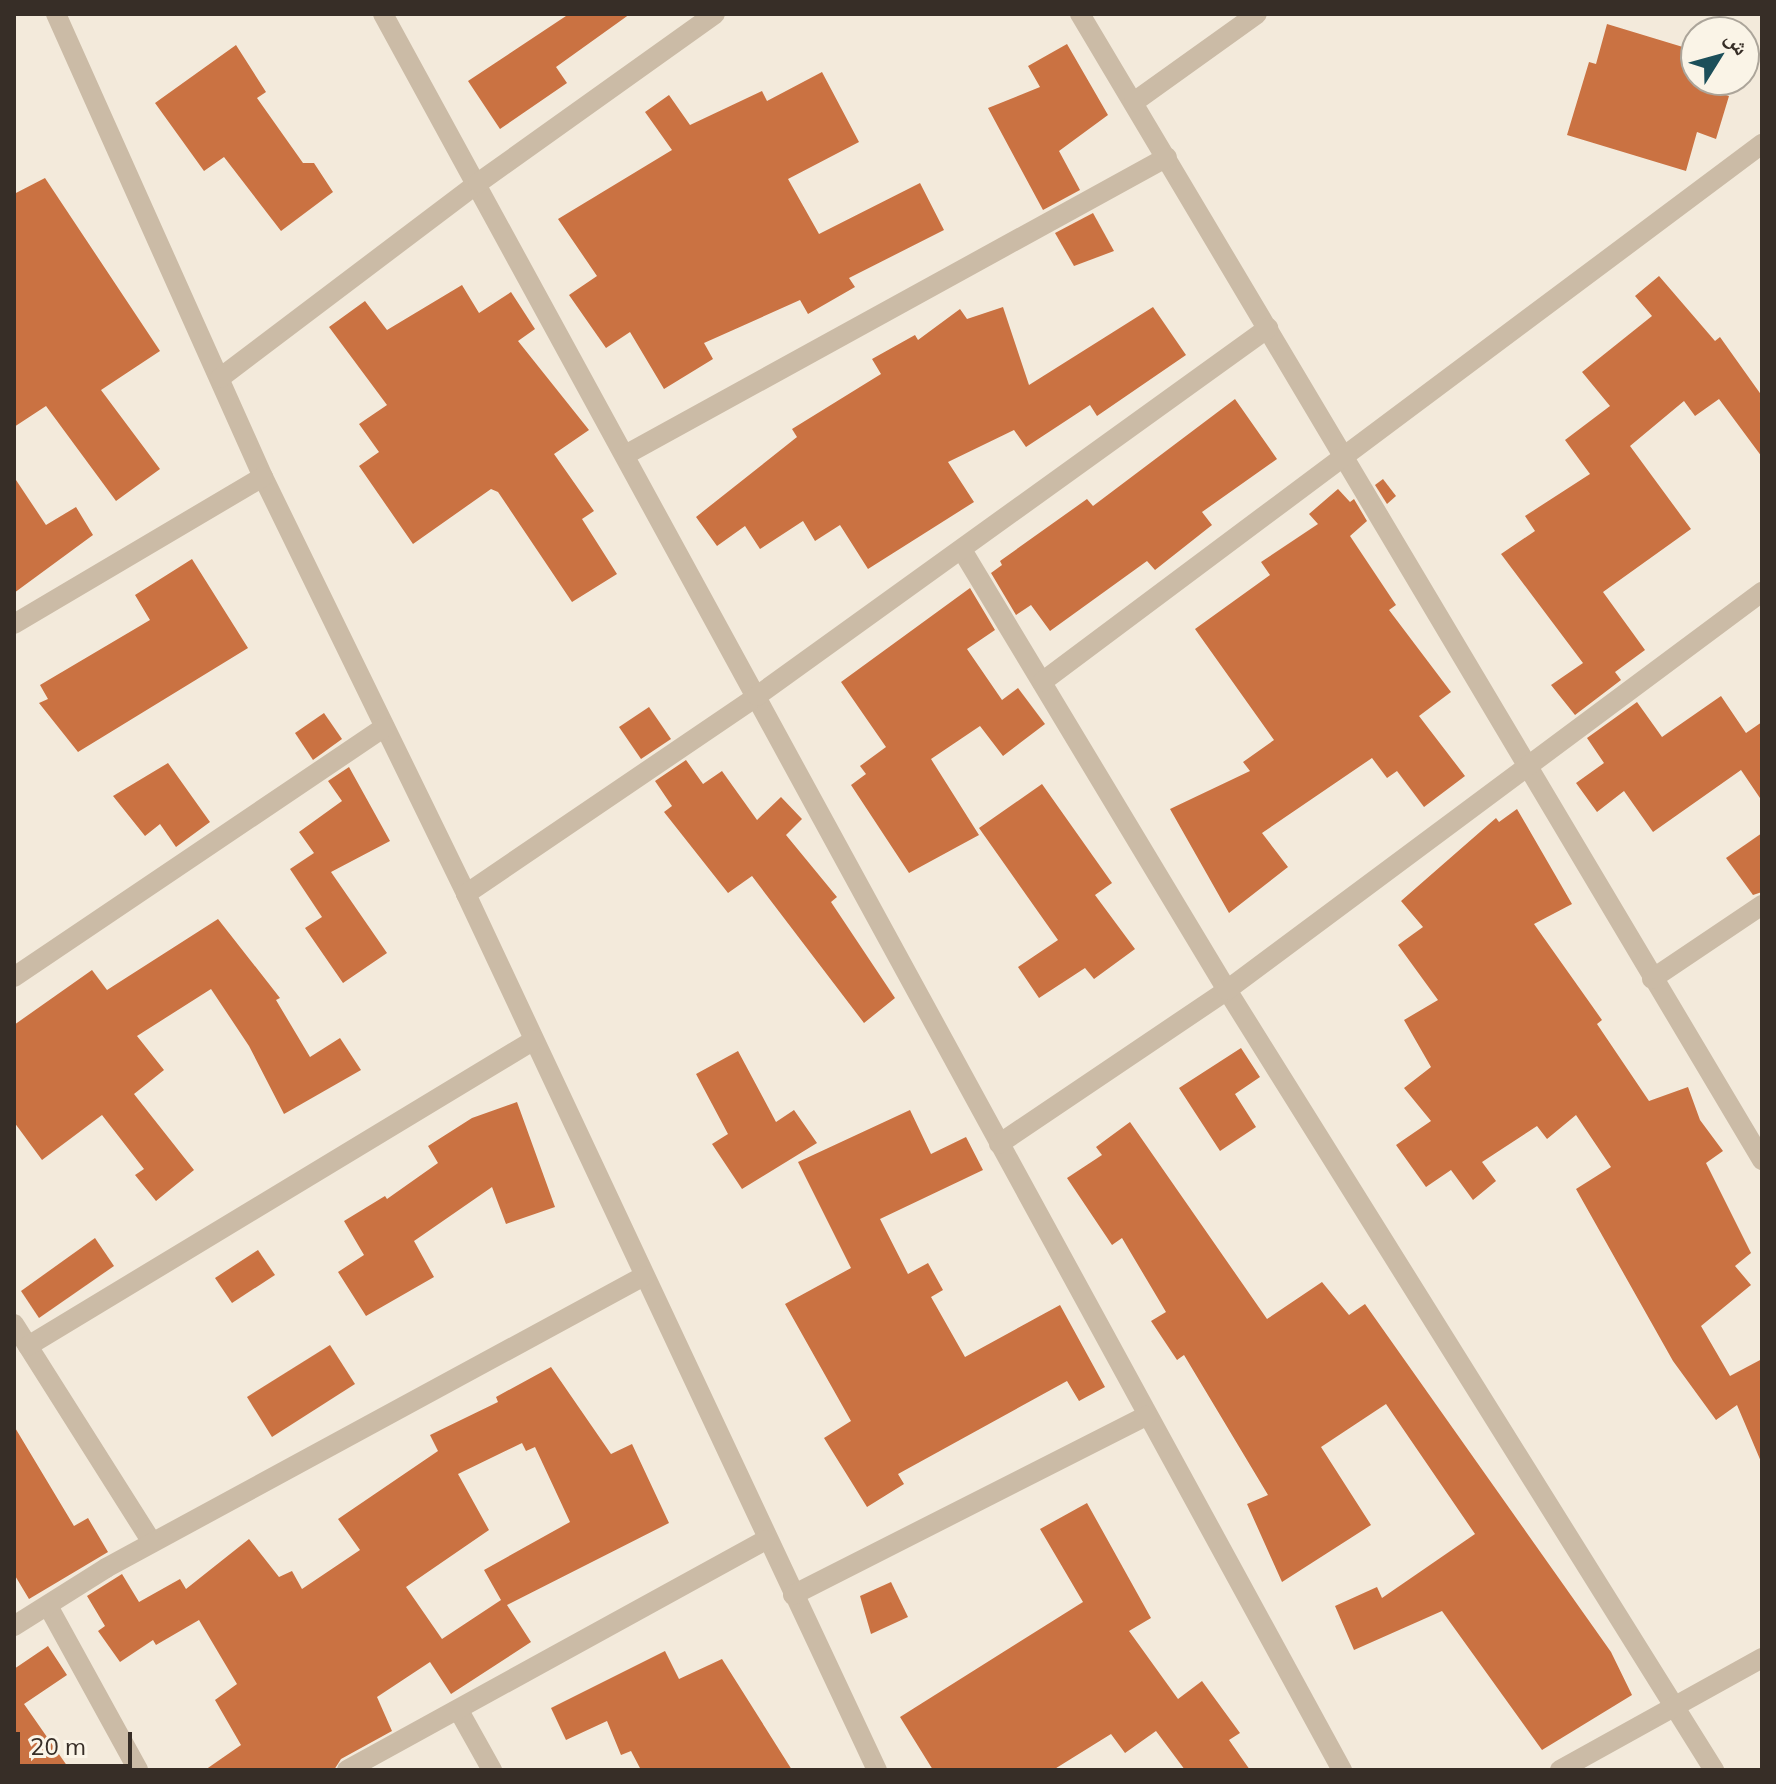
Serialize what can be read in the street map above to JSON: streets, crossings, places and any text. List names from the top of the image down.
{
  "scale_bar": "20 m",
  "north": "top right"
}
